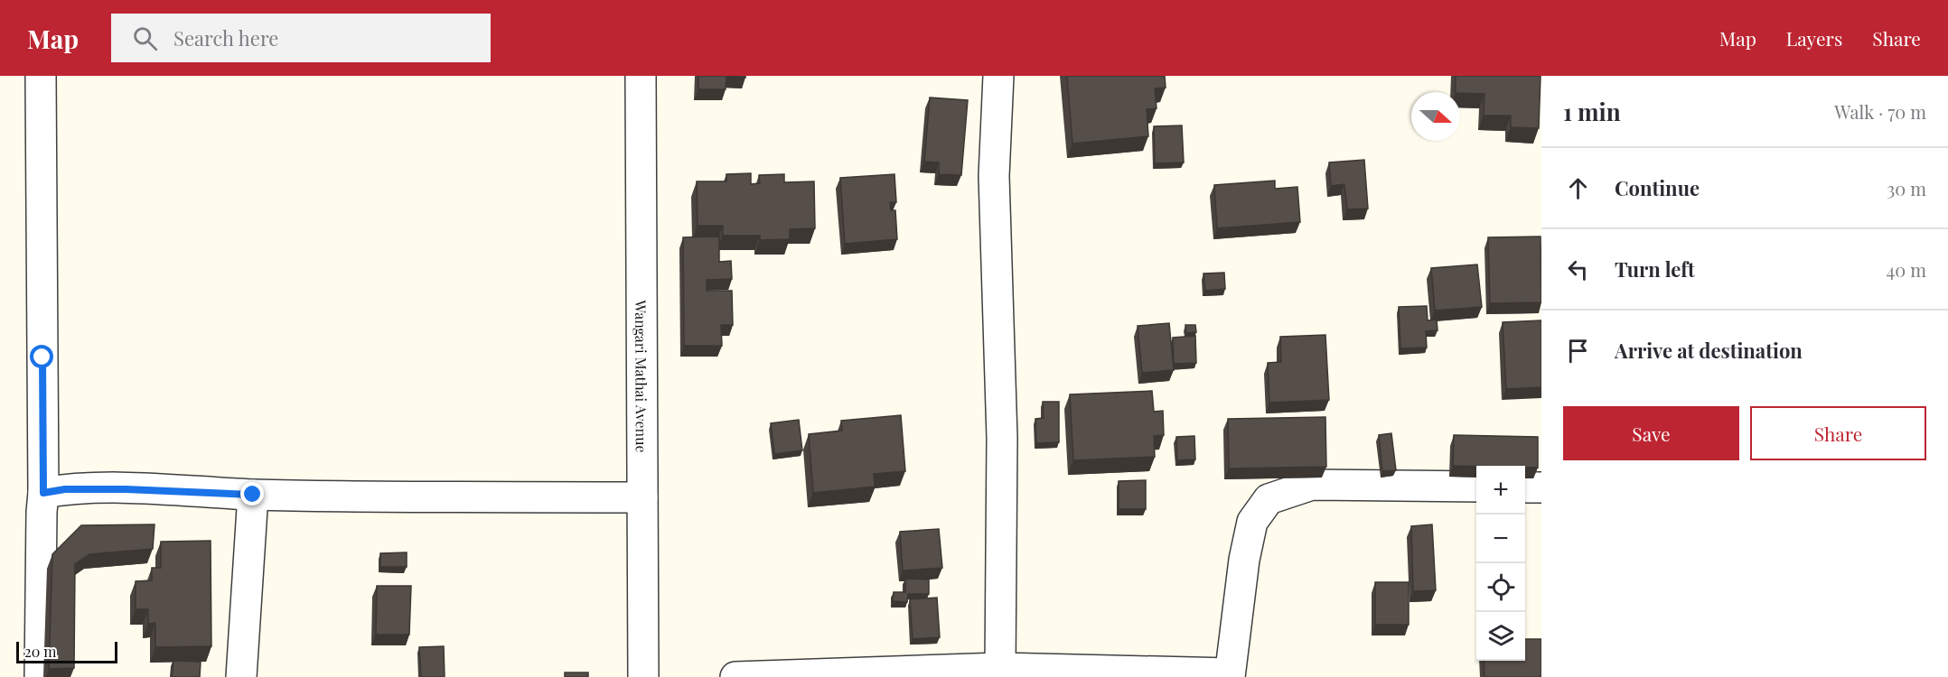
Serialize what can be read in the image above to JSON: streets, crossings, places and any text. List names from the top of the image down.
{
  "streets": {
    "street": ["Wangari Mathai Avenue"]
  },
  "scale_bar": "20 m",
  "north": "right",
  "page": {
    "header": "Map",
    "search": "Search here",
    "nav": ["Map", "Layers", "Share"],
    "heading": ["1 min", "Walk · 70 m"],
    "list": [
      ["Continue", "30 m"],
      ["Turn left", "40 m"],
      "Arrive at destination"
    ],
    "buttons": ["Save", "Share"],
    "map_buttons": ["+", "−"],
    "scale": "20 m"
  }
}
